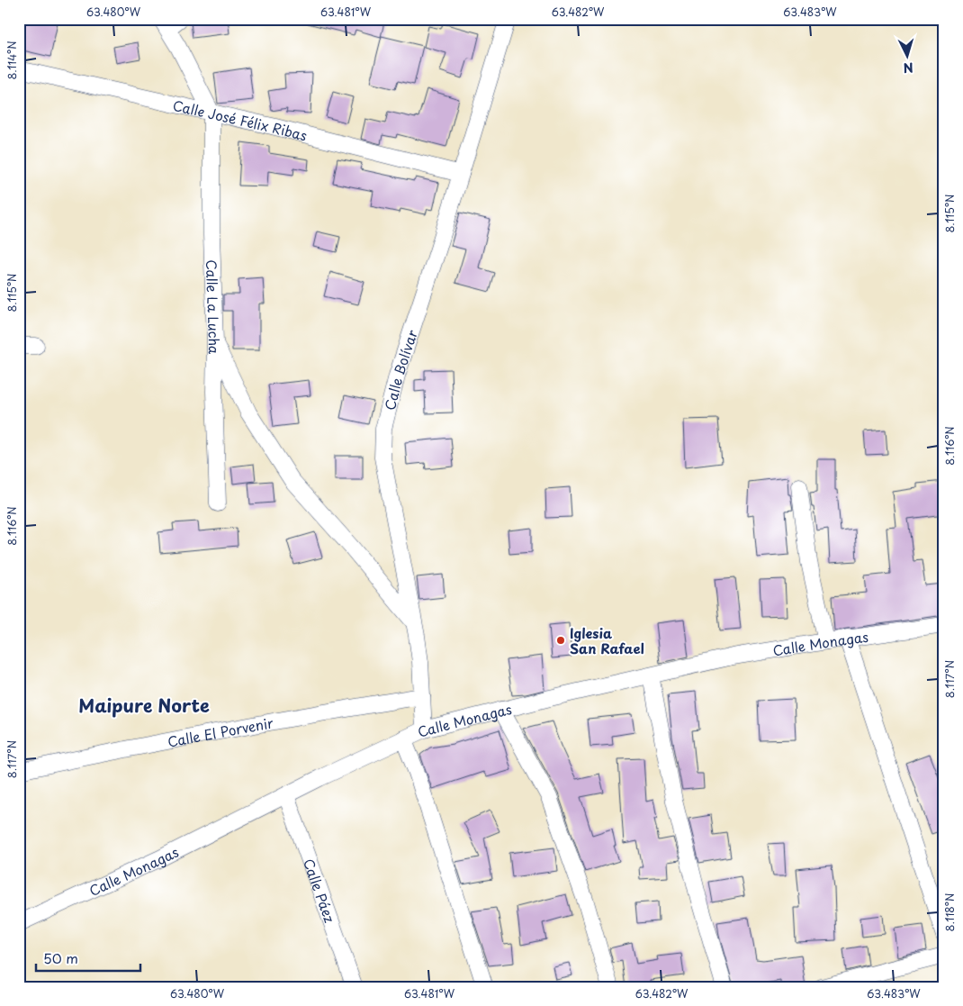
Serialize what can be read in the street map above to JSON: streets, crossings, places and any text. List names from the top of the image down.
{
  "streets": {
    "street": [
      "Calle José Félix Ribas",
      "Calle La Lucha",
      "Calle Bolívar",
      "Calle Monagas",
      "Calle El Porvenir",
      "Calle Páez"
    ]
  },
  "crossings": [
    ["Calle José Félix Ribas", "Calle La Lucha"],
    ["Calle José Félix Ribas", "Calle Bolívar"],
    ["Calle La Lucha", "Calle Bolívar"],
    ["Calle Bolívar", "Calle Monagas"],
    ["Calle Bolívar", "Calle El Porvenir"],
    ["Calle Monagas", "Calle Páez"]
  ],
  "districts": ["Maipure Norte"],
  "places": ["Iglesia San Rafael"],
  "scale_bar": "50 m",
  "north": "bottom",
  "coordinates": [
    "63.480°W",
    "63.481°W",
    "63.482°W",
    "63.483°W",
    "8.114°N",
    "8.115°N",
    "8.116°N",
    "8.117°N",
    "8.118°N"
  ]
}
